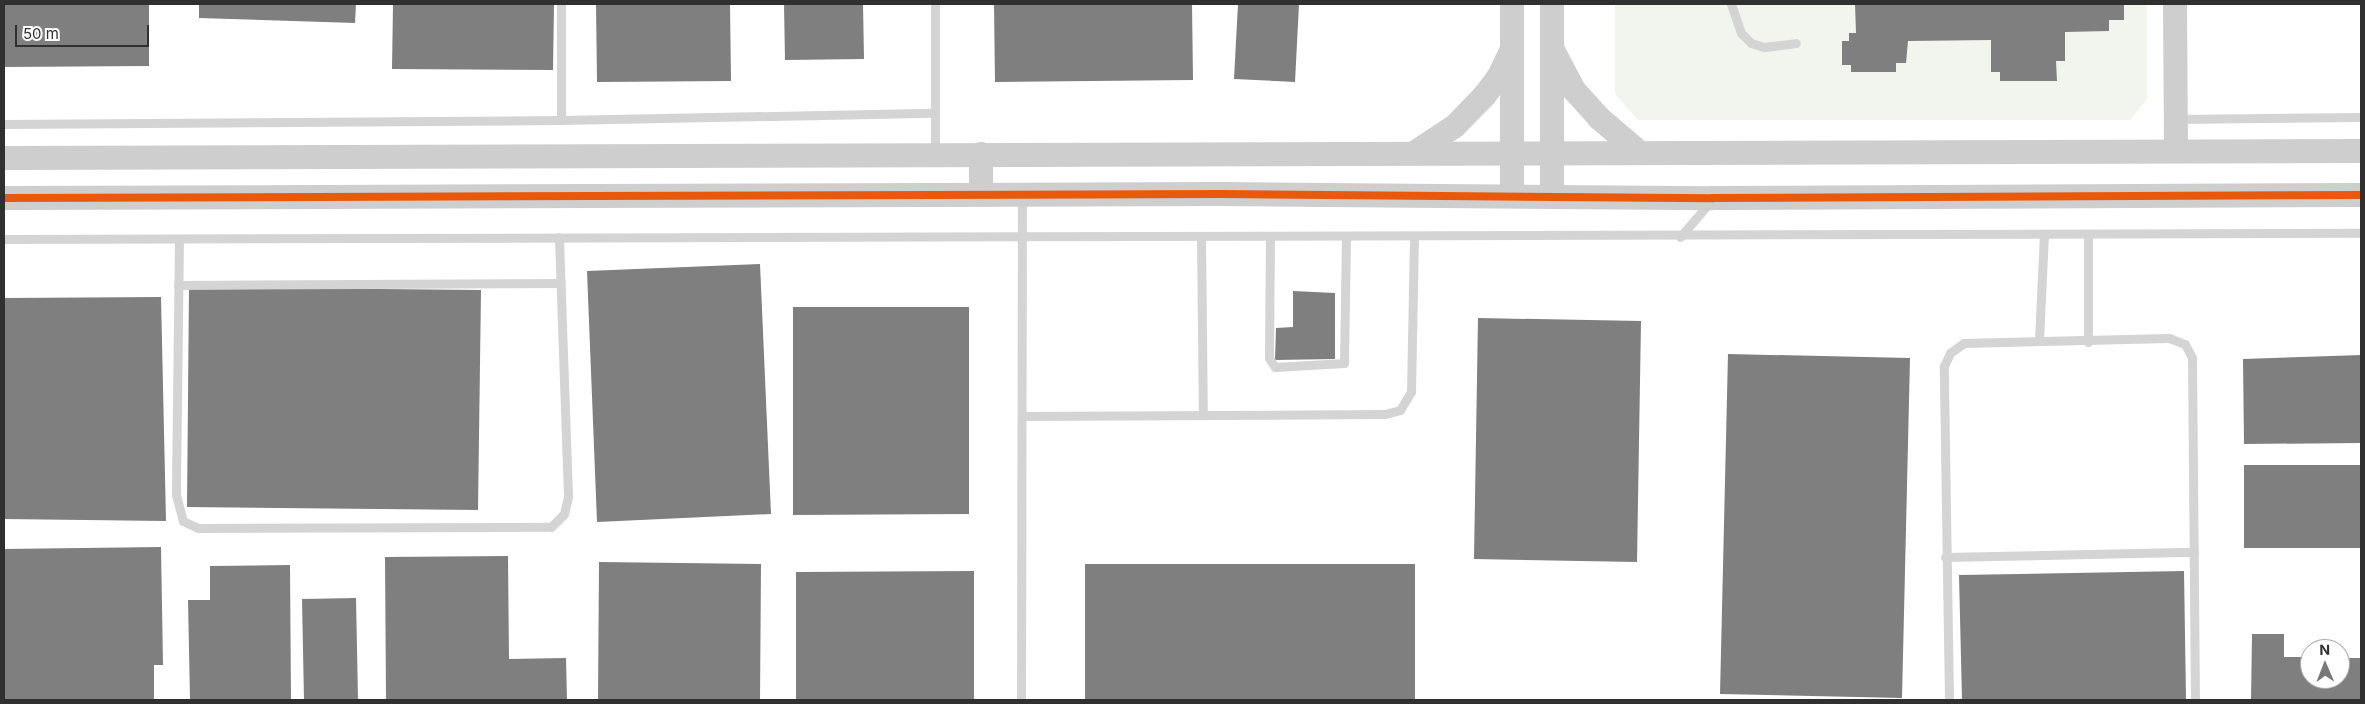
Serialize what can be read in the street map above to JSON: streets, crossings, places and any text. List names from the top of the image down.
{
  "scale_bar": "50 m",
  "north": "top"
}
